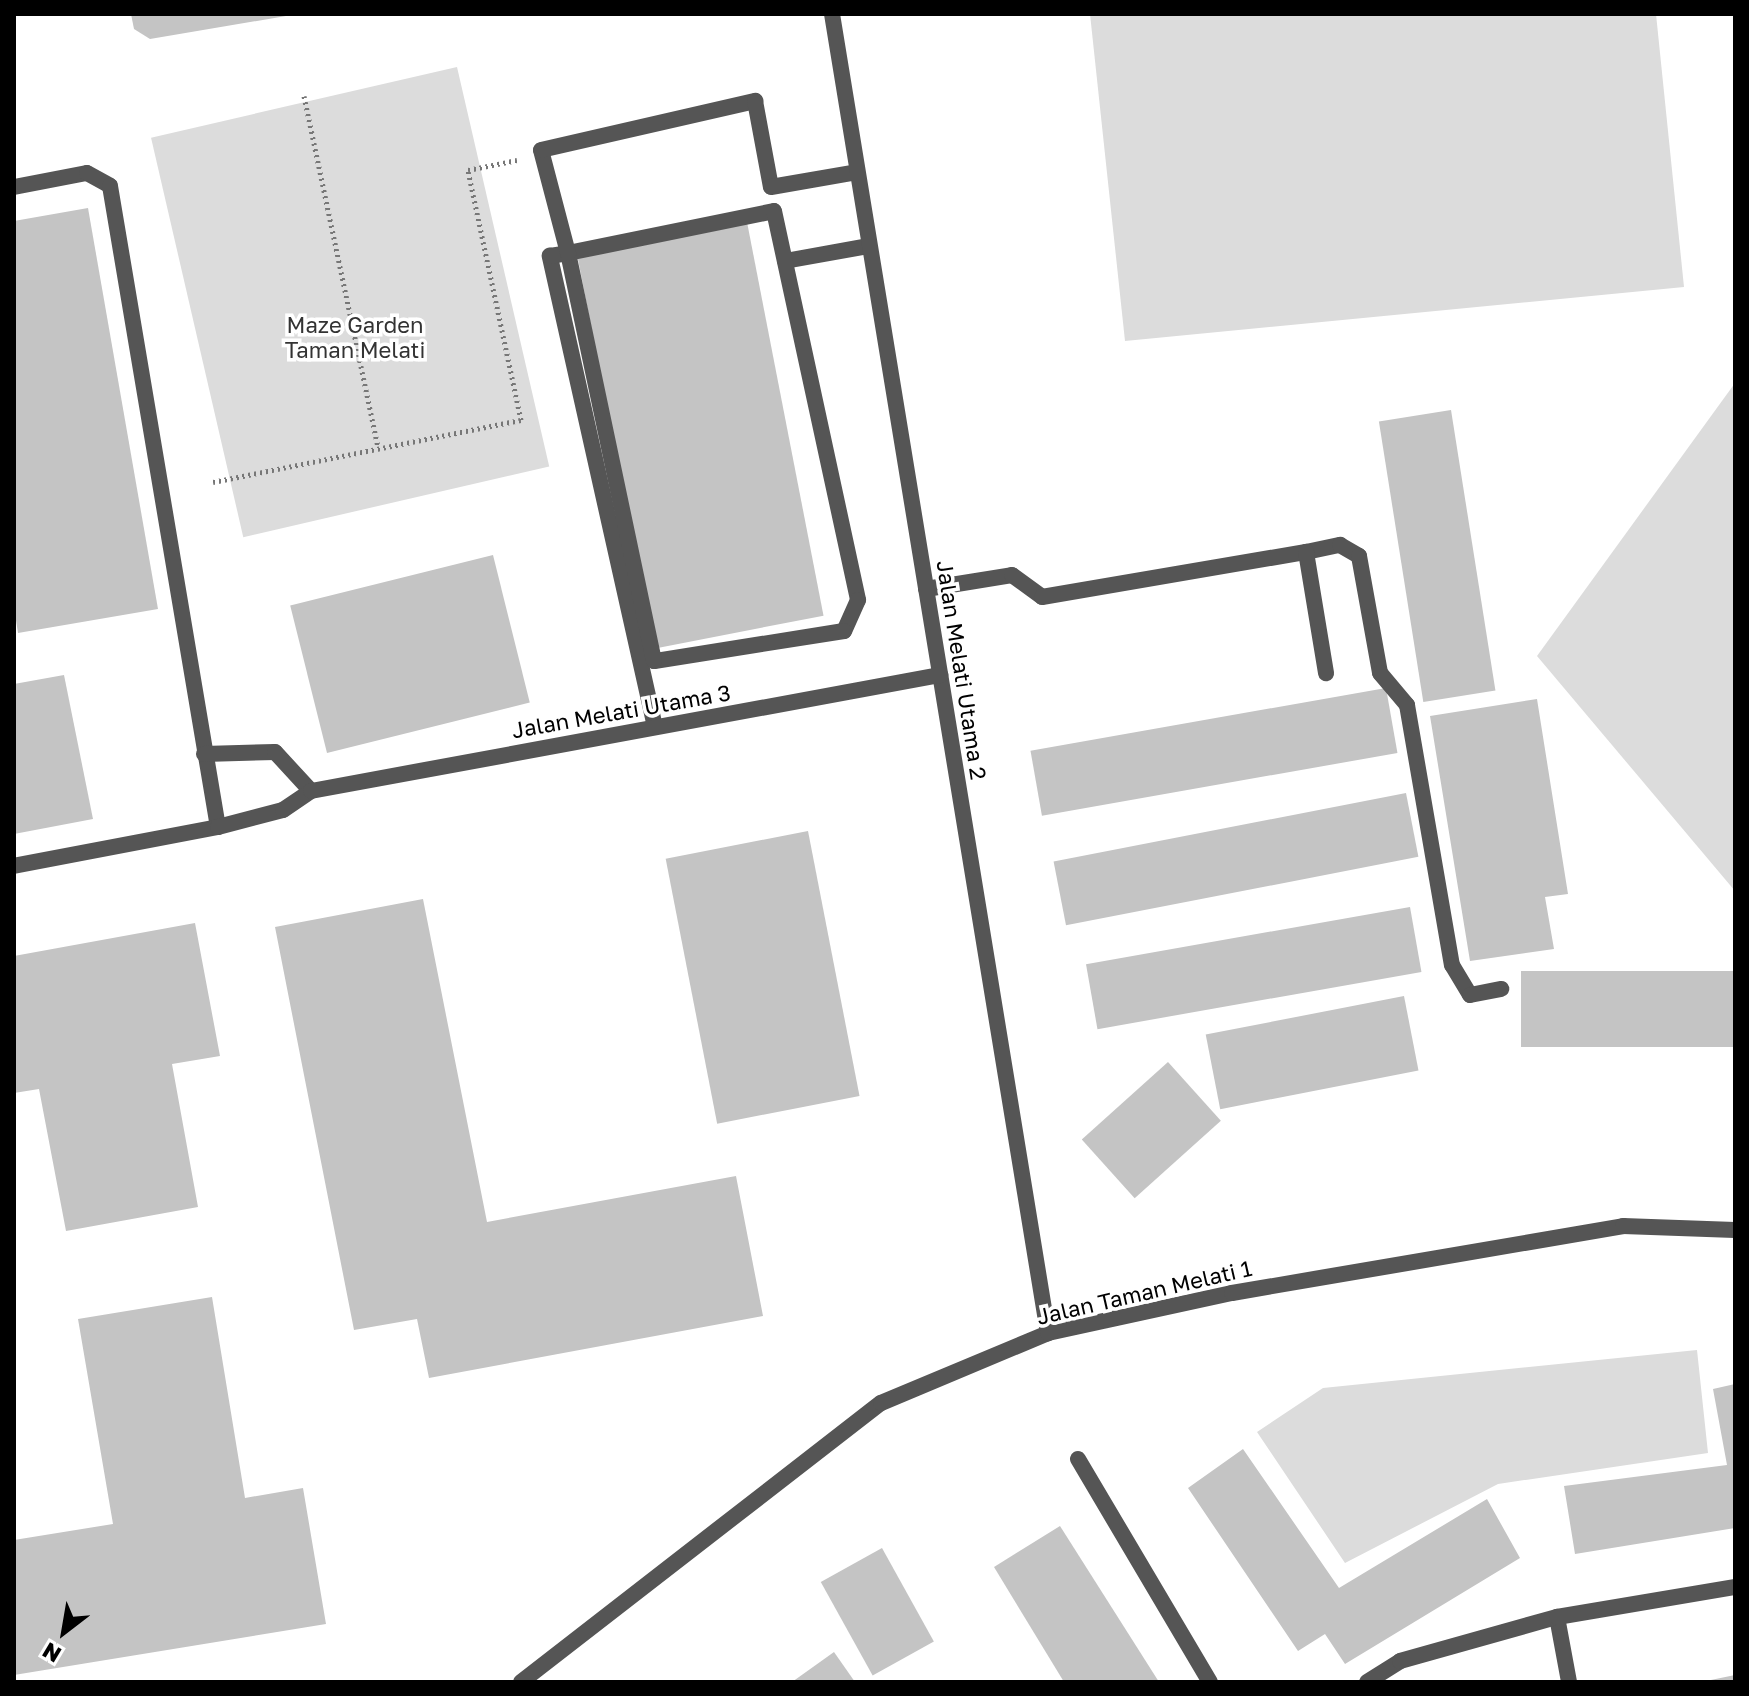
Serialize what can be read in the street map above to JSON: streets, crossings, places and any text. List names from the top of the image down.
{
  "streets": {
    "street": ["Jalan Melati Utama 2", "Jalan Melati Utama 3", "Jalan Taman Melati 1"]
  },
  "crossings": [
    ["Jalan Melati Utama 2", "Jalan Melati Utama 3"],
    ["Jalan Melati Utama 2", "Jalan Taman Melati 1"]
  ],
  "parks": ["Maze Garden Taman Melati"],
  "north": "bottom left"
}
